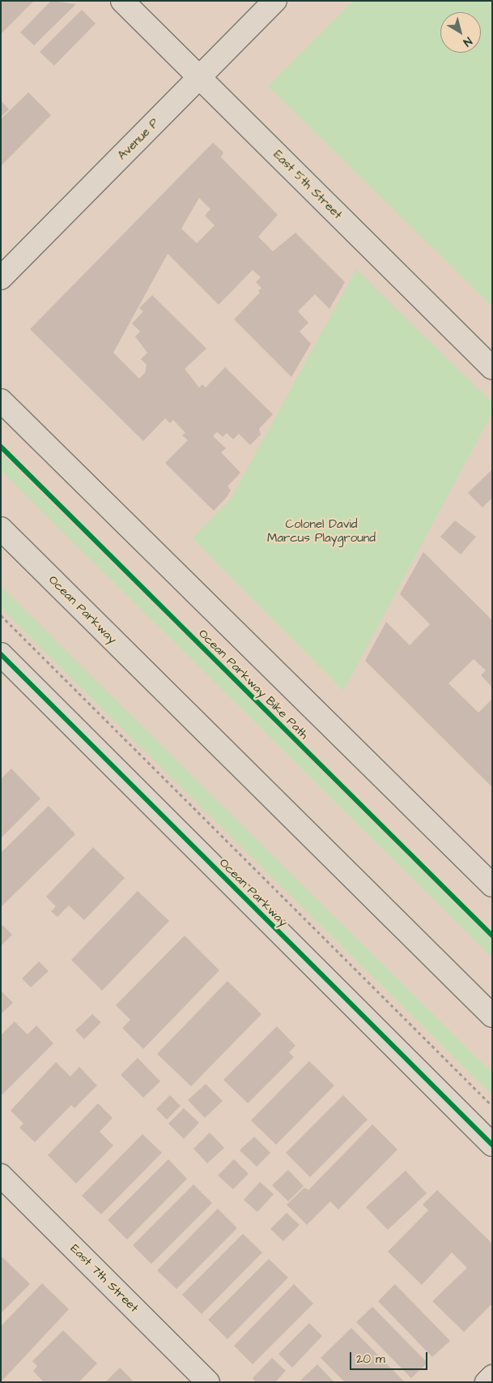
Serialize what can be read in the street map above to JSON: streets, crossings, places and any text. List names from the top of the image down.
{
  "streets": {
    "street": [
      "Avenue P",
      "East 5th Street",
      "Ocean Parkway",
      "East 7th Street"
    ],
    "cycle path": ["Ocean Parkway Bike Path"]
  },
  "crossings": [
    ["Avenue P", "East 5th Street"]
  ],
  "parks": ["Colonel David Marcus Playground"],
  "scale_bar": "20 m",
  "north": "bottom right"
}
